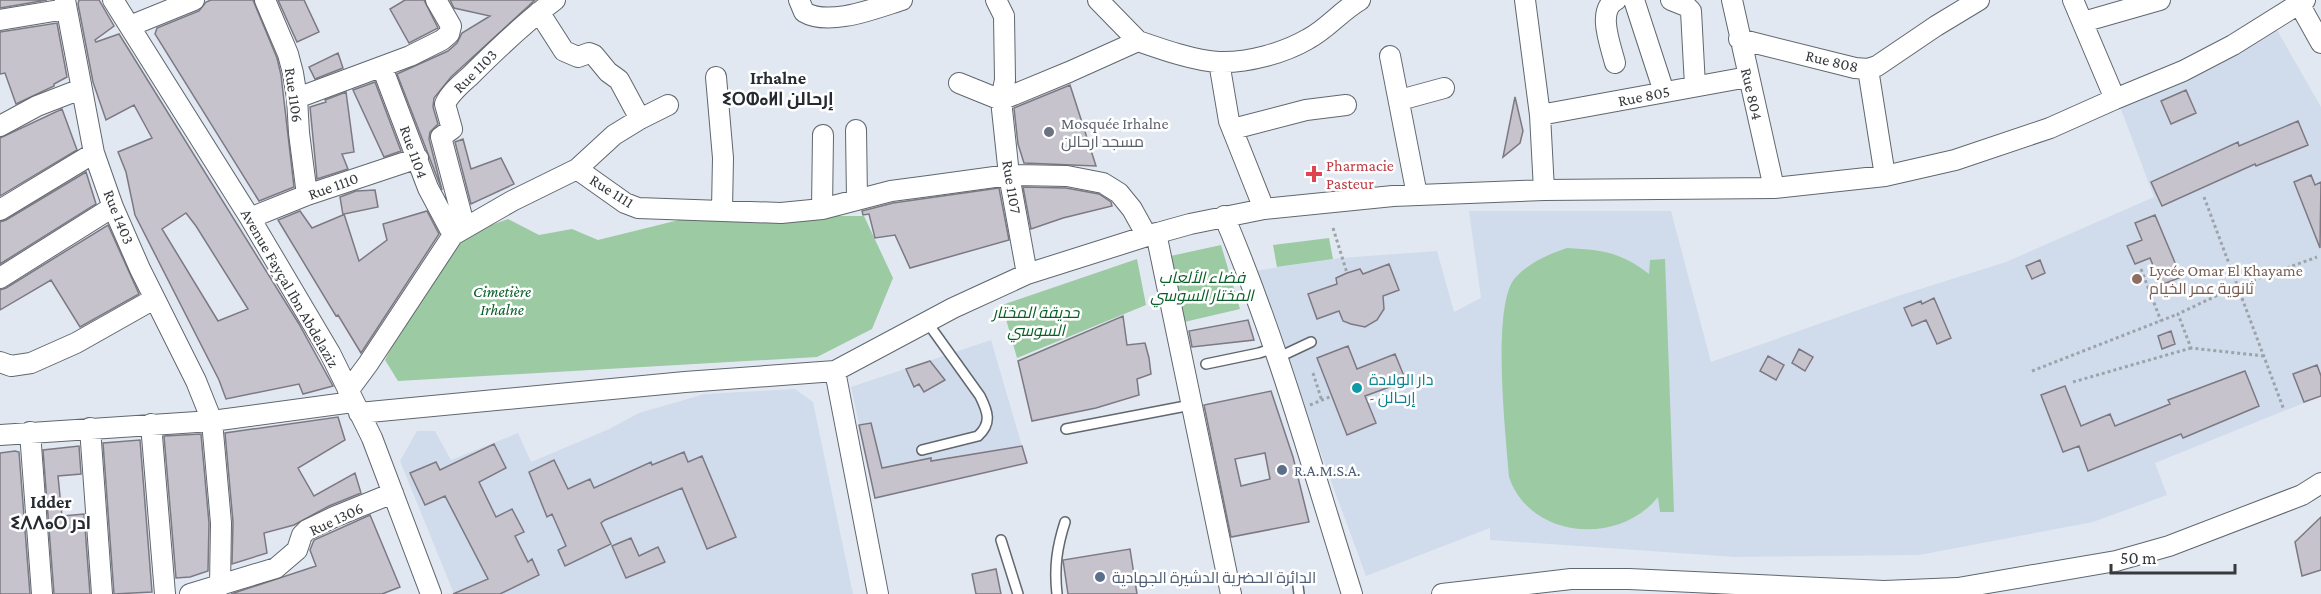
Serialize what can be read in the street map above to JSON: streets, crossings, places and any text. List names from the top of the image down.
{
  "streets": {
    "street": [
      "Rue 808",
      "Rue 1103",
      "Rue 804",
      "Rue 1106",
      "Rue 805",
      "Rue 1104",
      "Rue 1110",
      "Rue 1107",
      "Rue 1111",
      "Rue 1403",
      "Avenue Fayçal Ibn Abdelaziz",
      "Rue 1306"
    ]
  },
  "crossings": [
    ["Rue 808", "Rue 804"],
    ["Rue 1103", "Rue 1110"],
    ["Rue 804", "Rue 805"],
    ["Rue 1106", "Rue 1110"],
    ["Rue 1104", "Rue 1110"],
    ["Rue 1104", "Rue 1111"],
    ["Rue 1110", "Avenue Fayçal Ibn Abdelaziz"],
    ["Rue 1107", "Rue 1111"],
    ["Rue 1111", "Avenue Fayçal Ibn Abdelaziz"],
    ["Rue 1403", "Rue 1306"],
    ["Avenue Fayçal Ibn Abdelaziz", "Rue 1306"]
  ],
  "districts": ["Irhalne ⵉⵔⵀⴰⵍⵏ إرحالن", "Idder ⵉⴷⴷⴰⵔ ادر"],
  "parks": ["فضاء الألعاب المختار السوسي", "Cimetière Irhalne", "حديقة المختار السوسي"],
  "places": {
    "other": [
      "Mosquée Irhalne مسجد ارحالن",
      "Lycée Omar El Khayame ثانوية عمر الخيام",
      "دار الولادة - إرحالن",
      "R.A.M.S.A.",
      "الدائرة الحضرية الدشيرة الجهادية"
    ],
    "health": ["Pharmacie Pasteur"]
  },
  "scale_bar": "50 m"
}
